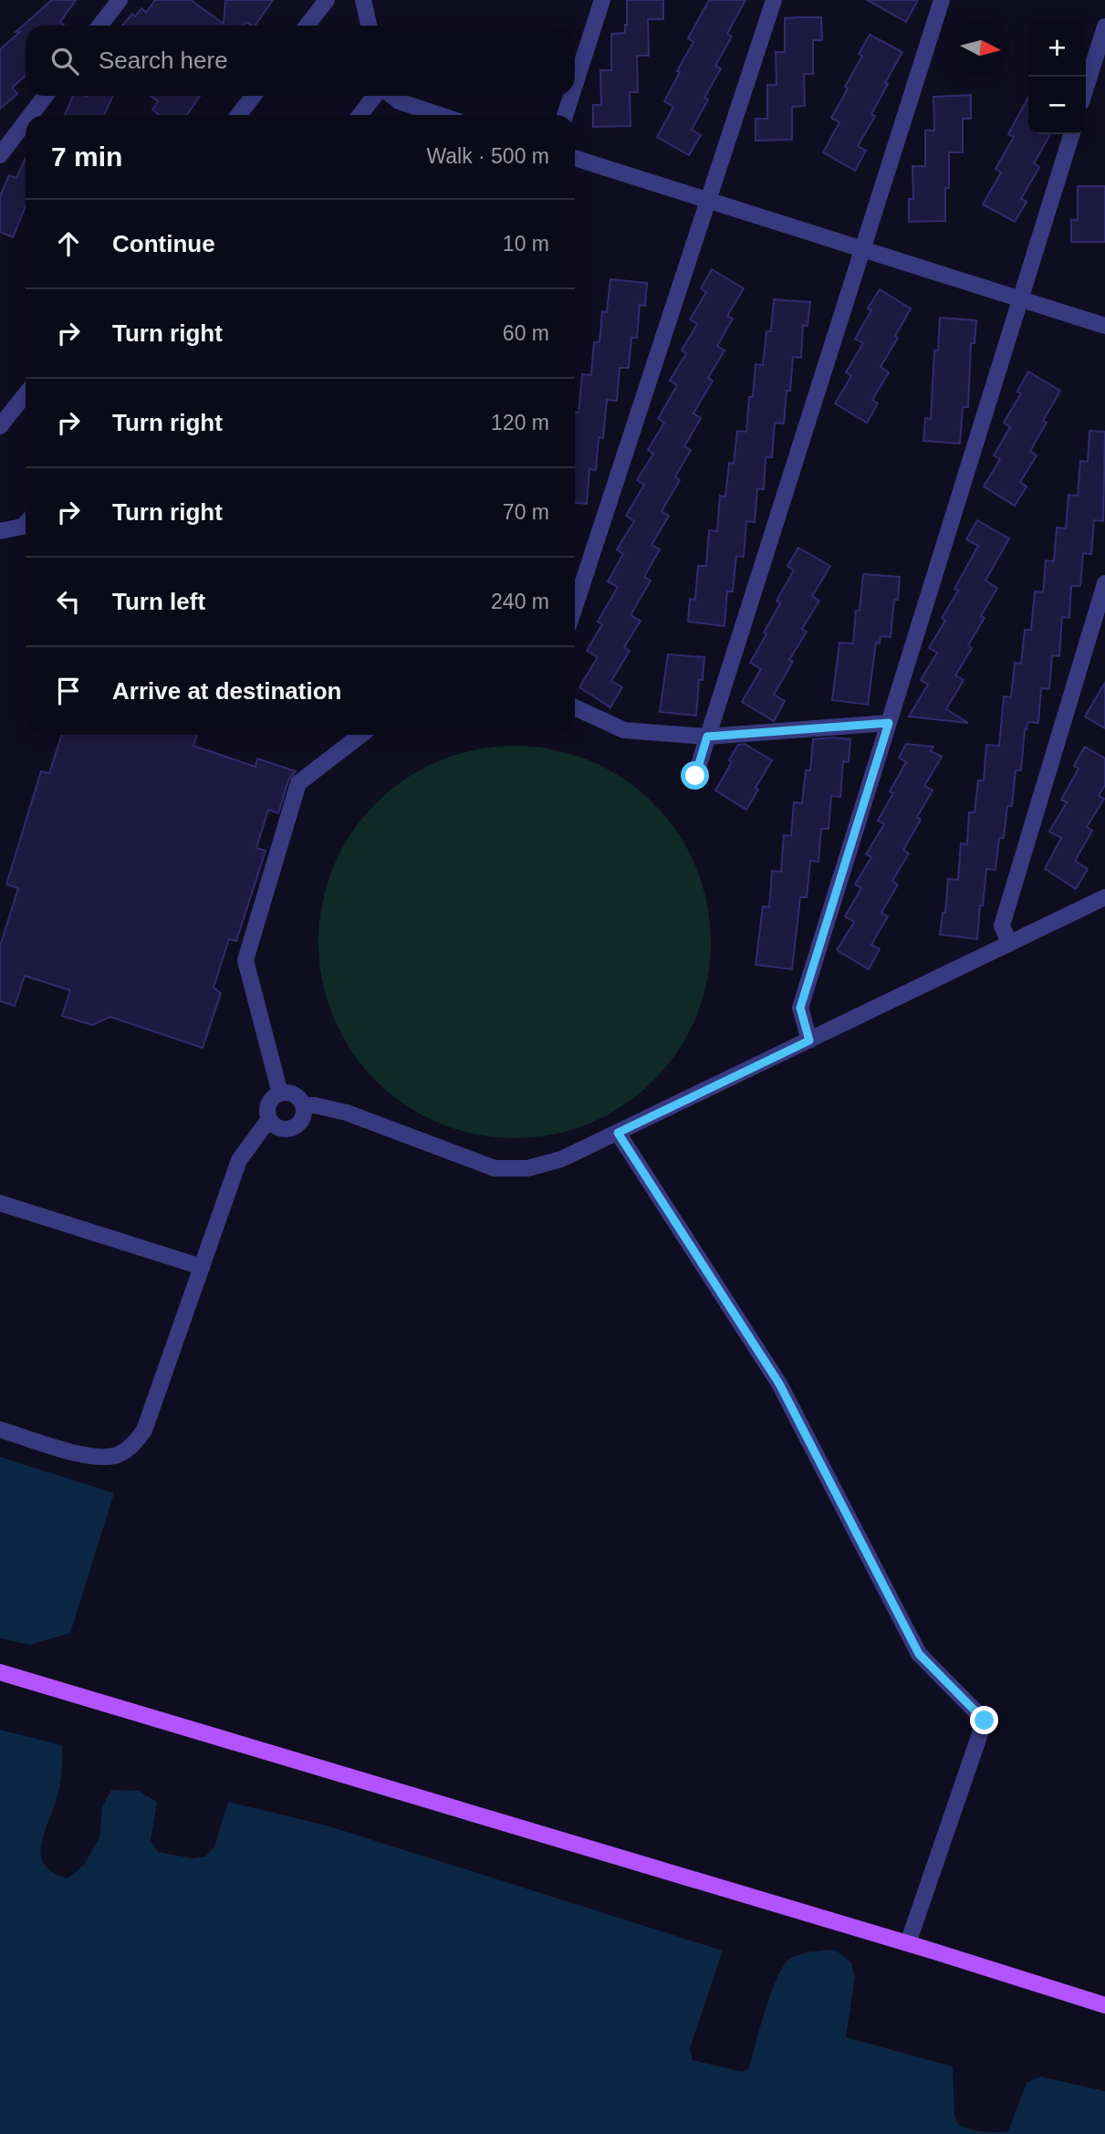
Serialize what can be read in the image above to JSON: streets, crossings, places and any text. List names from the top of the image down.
{
  "north": "right",
  "page": {
    "map_buttons": ["+", "−"],
    "search": "Search here",
    "heading": ["7 min", "Walk · 500 m"],
    "list": [
      ["Continue", "10 m"],
      ["Turn right", "60 m"],
      ["Turn right", "120 m"],
      ["Turn right", "70 m"],
      ["Turn left", "240 m"],
      "Arrive at destination"
    ]
  }
}
